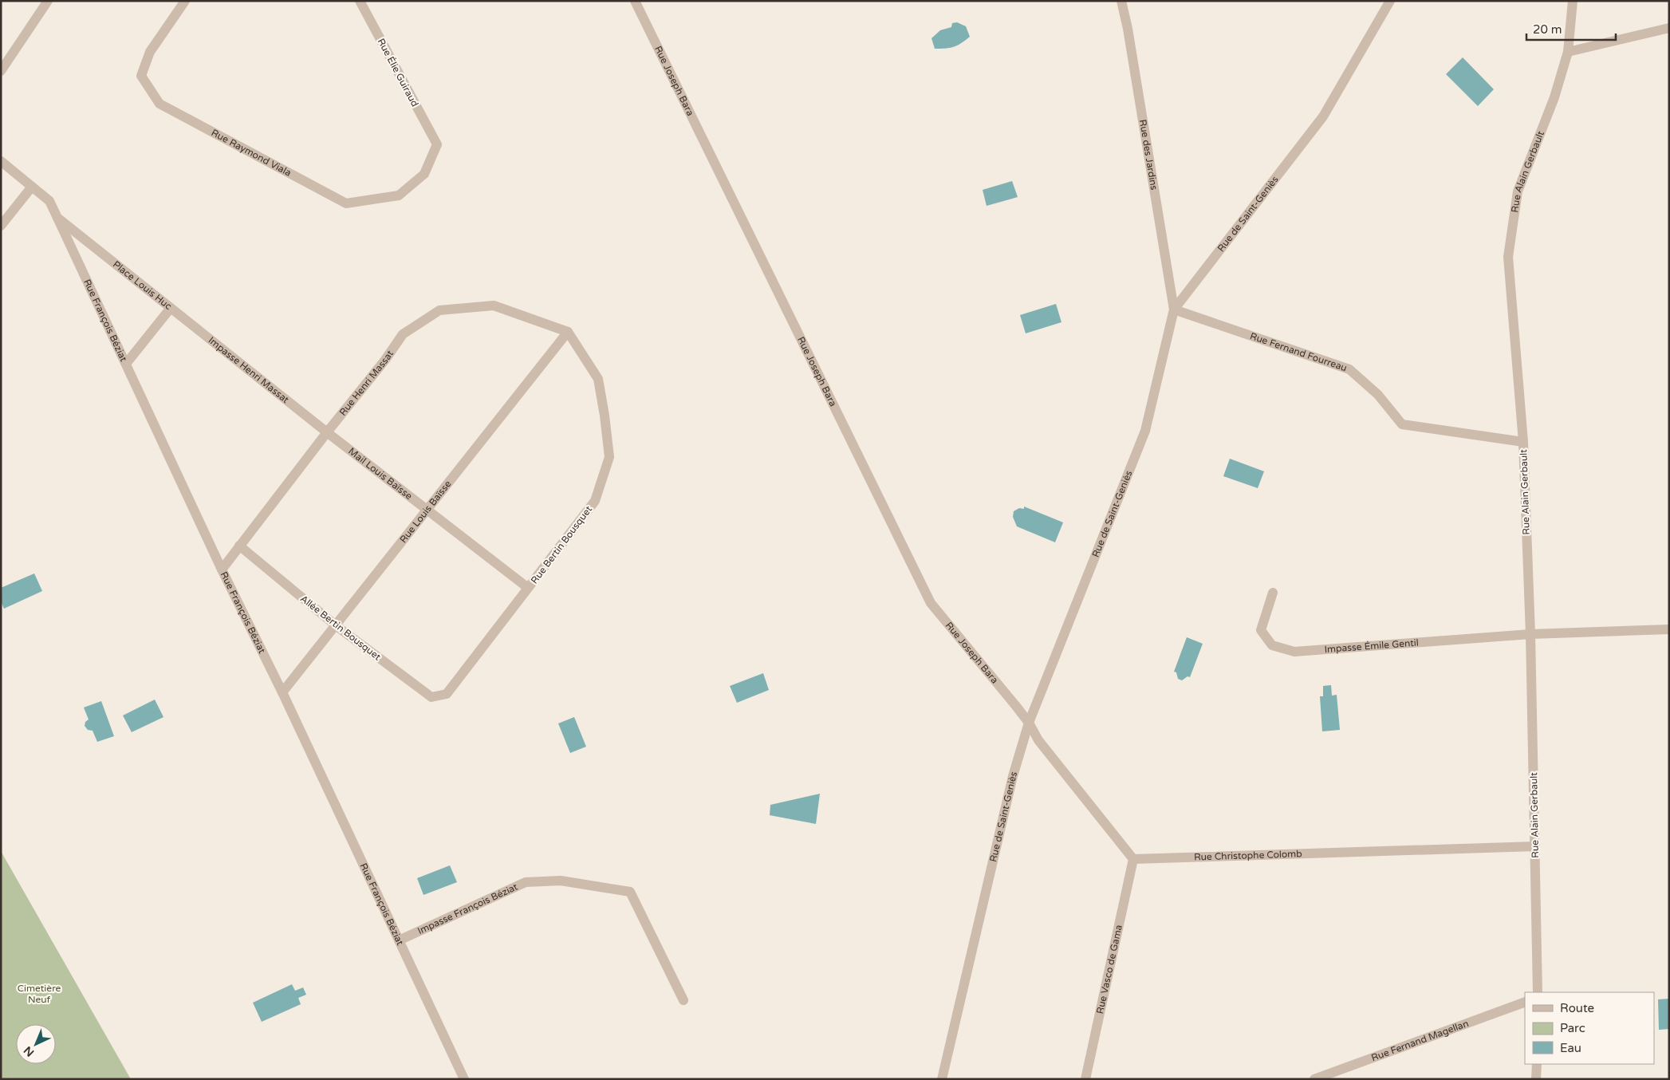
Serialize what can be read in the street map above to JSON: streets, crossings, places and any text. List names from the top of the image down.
{
  "streets": {
    "street": [
      "Rue Élie Guiraud",
      "Rue Joseph Bara",
      "Rue Raymond Viala",
      "Rue des Jardins",
      "Rue Alain Gerbault",
      "Rue de Saint-Geniès",
      "Place Louis Huc",
      "Rue François Béziat",
      "Rue Fernand Fourreau",
      "Impasse Henri Massat",
      "Rue Henri Massat",
      "Mail Louis Baïsse",
      "Rue Louis Baïsse",
      "Rue Bertin Bousquet",
      "Allée Bertin Bousquet",
      "Impasse Émile Gentil",
      "Rue Christophe Colomb",
      "Impasse François Béziat",
      "Rue Vasco de Gama",
      "Rue Fernand Magellan"
    ]
  },
  "crossings": [
    ["Rue Élie Guiraud", "Rue Raymond Viala"],
    ["Rue Joseph Bara", "Rue de Saint-Geniès"],
    ["Rue des Jardins", "Rue de Saint-Geniès"],
    ["Rue des Jardins", "Rue Fernand Fourreau"],
    ["Rue Alain Gerbault", "Rue Fernand Fourreau"],
    ["Rue Alain Gerbault", "Impasse Émile Gentil"],
    ["Rue Alain Gerbault", "Rue Christophe Colomb"],
    ["Rue de Saint-Geniès", "Rue Fernand Fourreau"],
    ["Place Louis Huc", "Rue François Béziat"],
    ["Place Louis Huc", "Impasse Henri Massat"],
    ["Rue François Béziat", "Rue Henri Massat"],
    ["Rue François Béziat", "Rue Louis Baïsse"],
    ["Rue François Béziat", "Impasse François Béziat"],
    ["Impasse Henri Massat", "Rue Henri Massat"],
    ["Impasse Henri Massat", "Mail Louis Baïsse"],
    ["Rue Henri Massat", "Mail Louis Baïsse"],
    ["Rue Henri Massat", "Rue Louis Baïsse"],
    ["Rue Henri Massat", "Rue Bertin Bousquet"],
    ["Rue Henri Massat", "Allée Bertin Bousquet"],
    ["Mail Louis Baïsse", "Rue Louis Baïsse"],
    ["Mail Louis Baïsse", "Rue Bertin Bousquet"],
    ["Rue Louis Baïsse", "Rue Bertin Bousquet"],
    ["Rue Louis Baïsse", "Allée Bertin Bousquet"],
    ["Rue Bertin Bousquet", "Allée Bertin Bousquet"],
    ["Rue Christophe Colomb", "Rue Vasco de Gama"]
  ],
  "parks": ["Cimetière Neuf"],
  "legend": ["Route", "Parc", "Eau"],
  "scale_bar": "20 m",
  "north": "bottom left"
}
